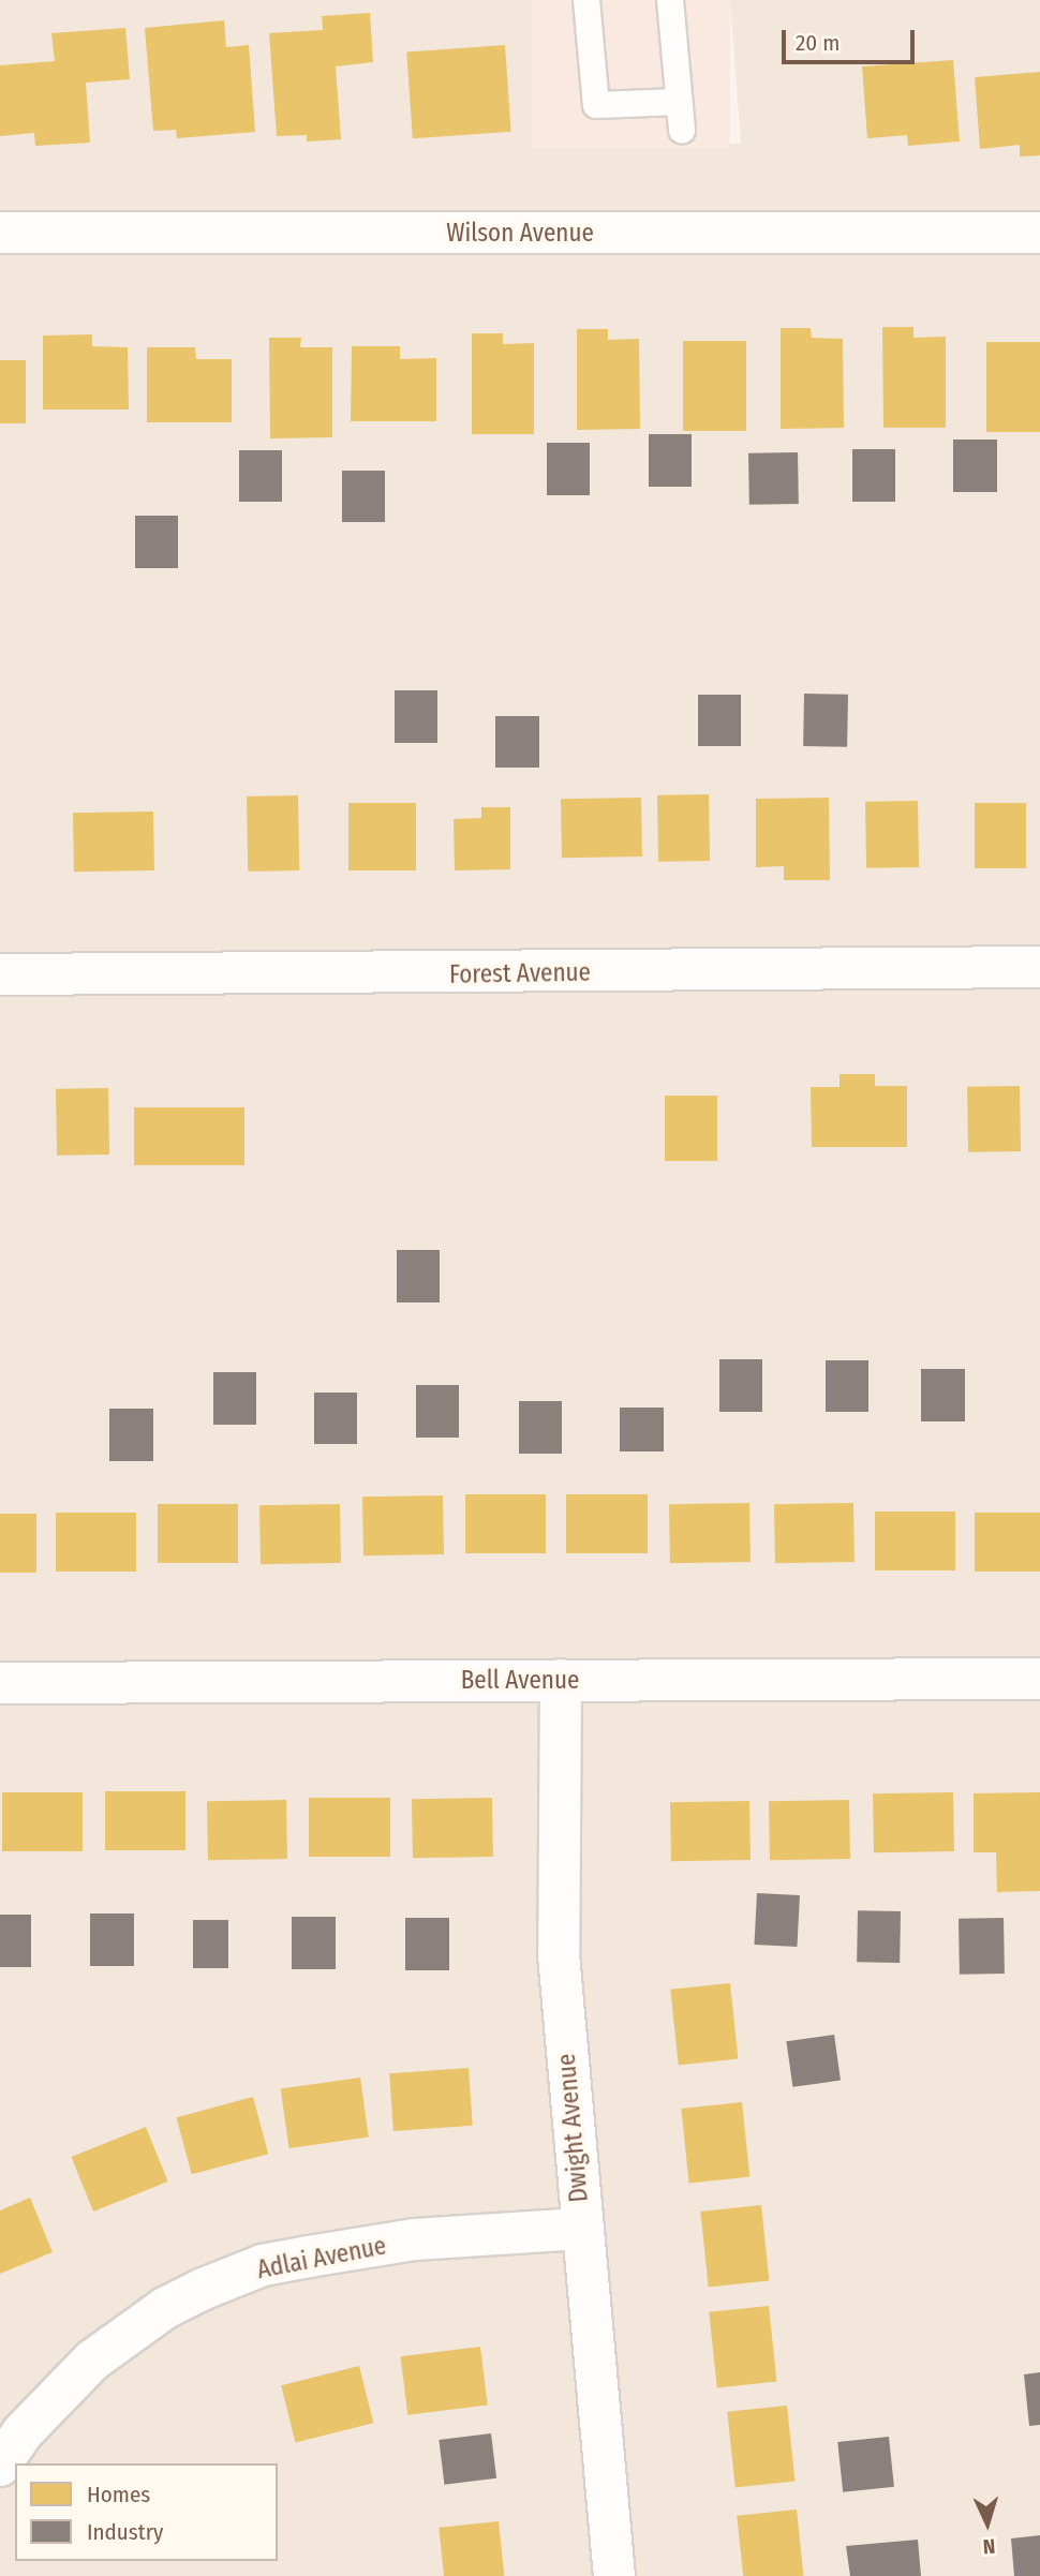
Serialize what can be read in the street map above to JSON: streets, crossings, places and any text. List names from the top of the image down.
{
  "streets": {
    "street": [
      "Wilson Avenue",
      "Forest Avenue",
      "Bell Avenue",
      "Dwight Avenue",
      "Adlai Avenue"
    ]
  },
  "crossings": [
    ["Bell Avenue", "Dwight Avenue"],
    ["Dwight Avenue", "Adlai Avenue"]
  ],
  "legend": ["Homes", "Industry"],
  "scale_bar": "20 m",
  "north": "bottom"
}
